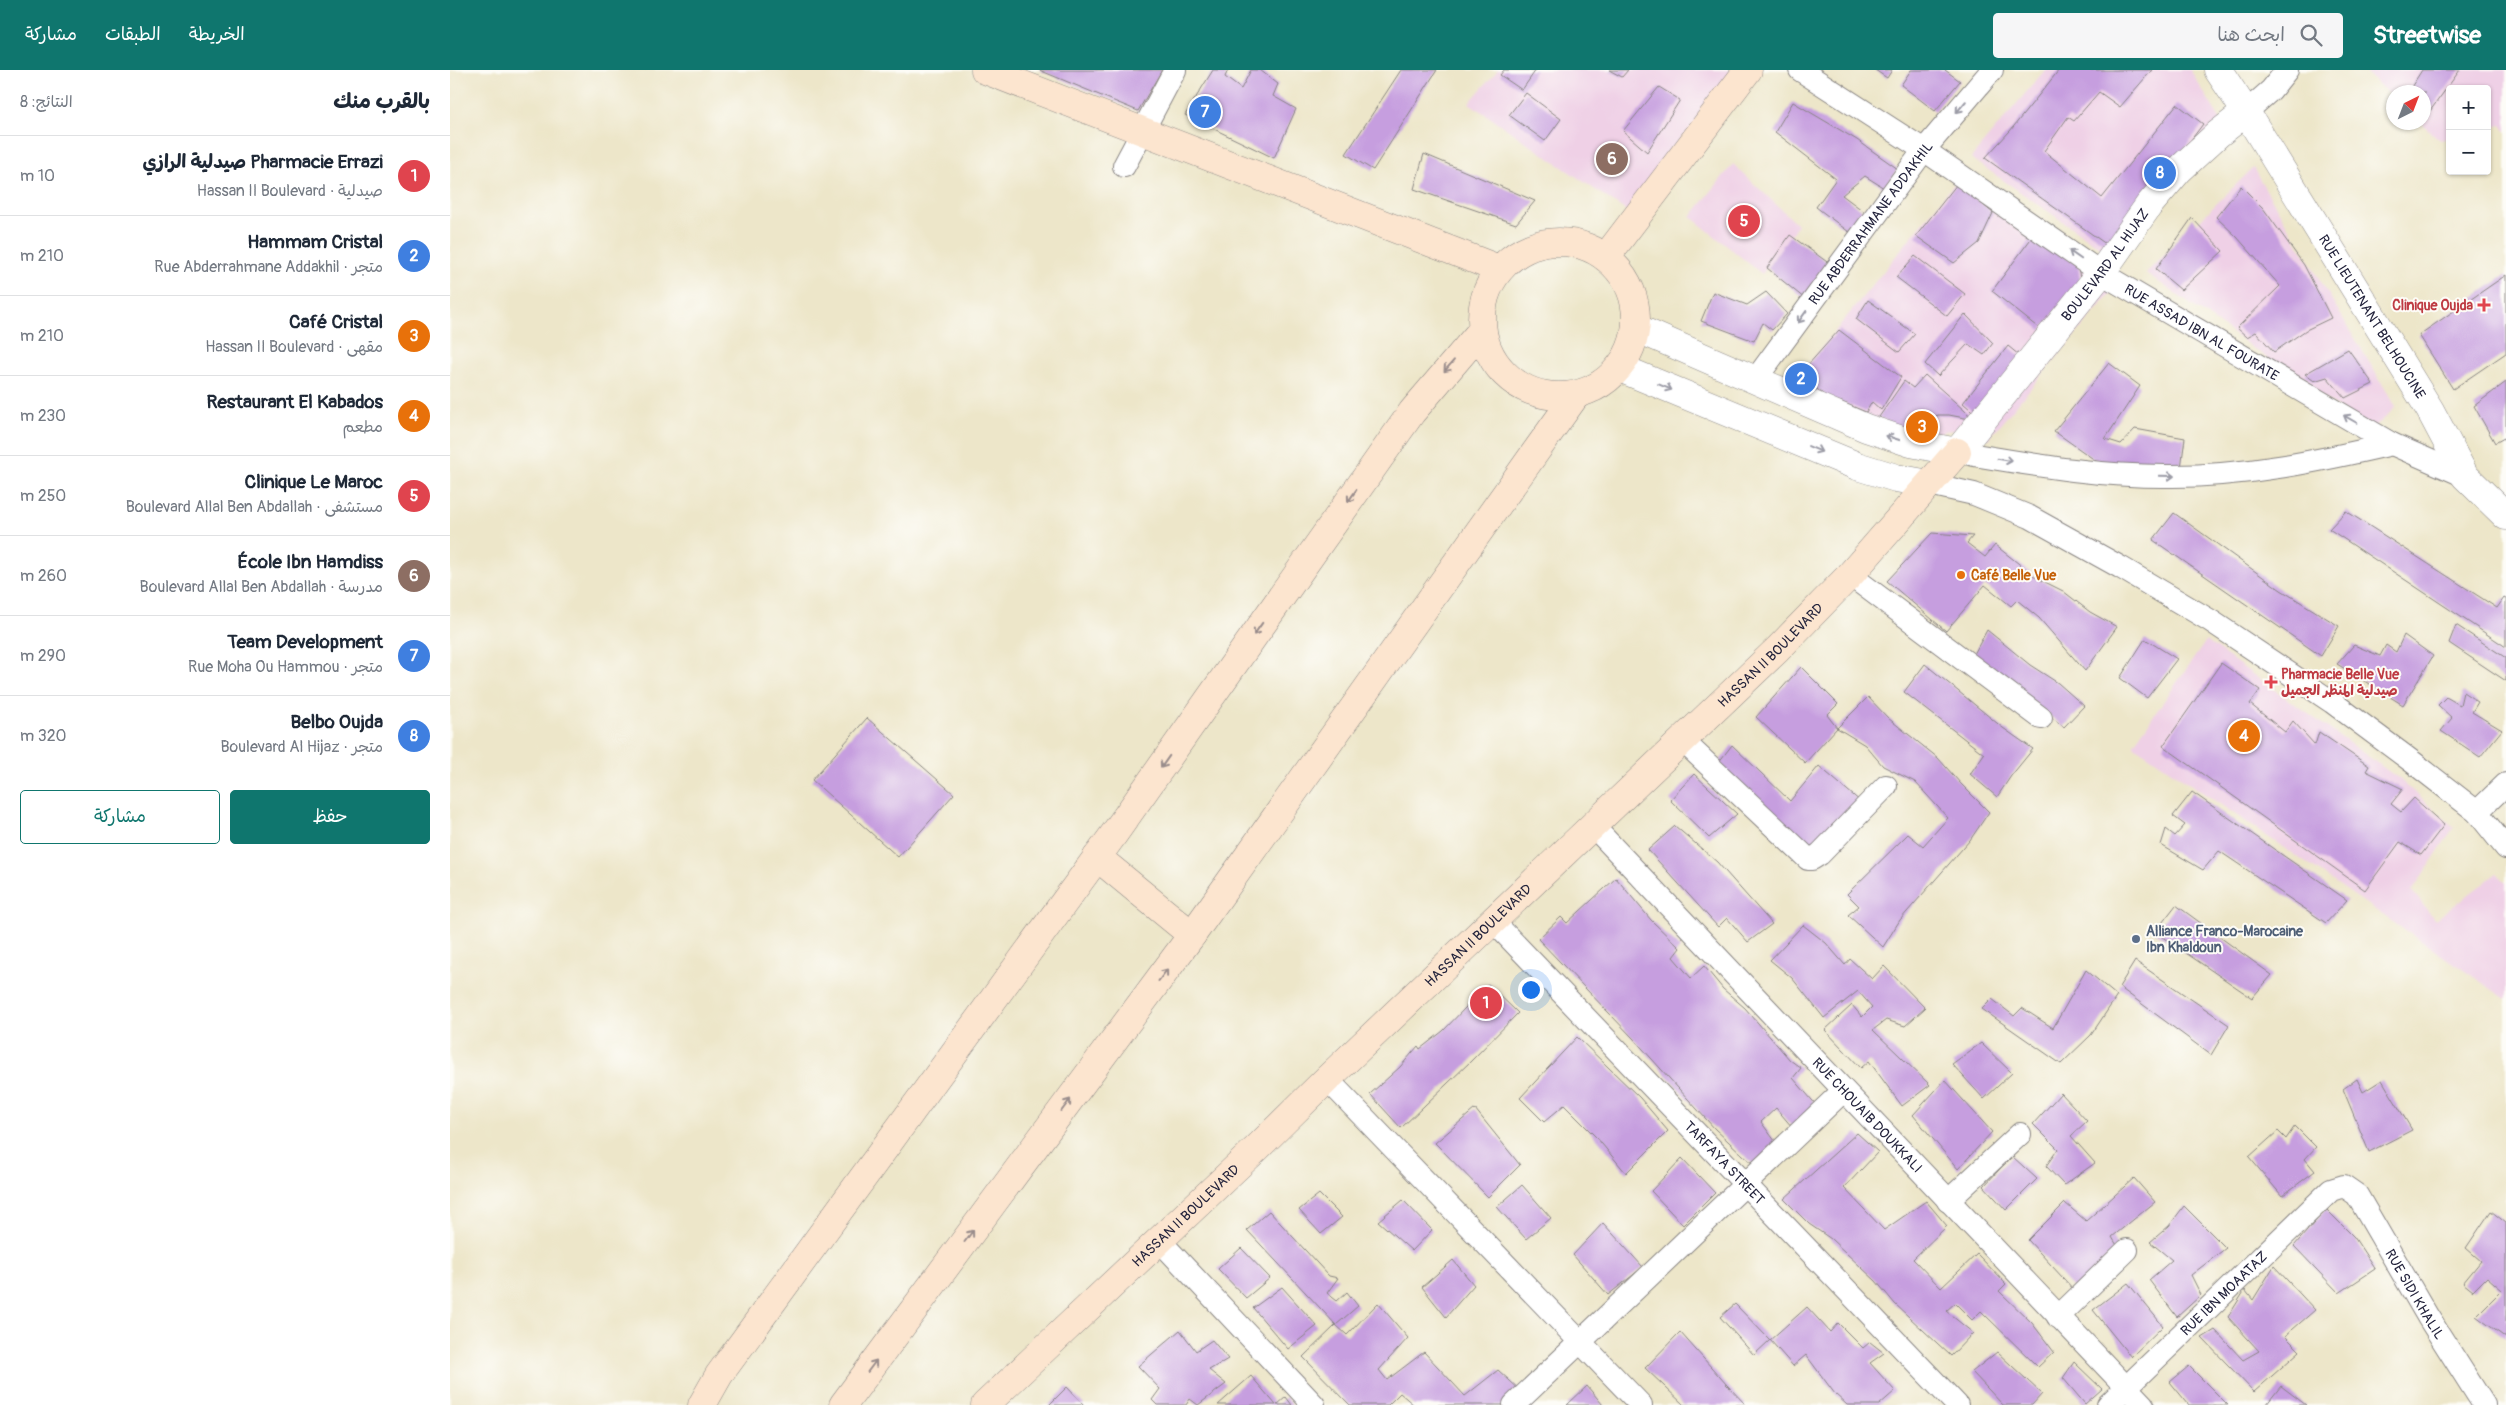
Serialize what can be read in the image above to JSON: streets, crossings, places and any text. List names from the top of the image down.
{
  "streets": {
    "main road": ["HASSAN II BOULEVARD"],
    "street": [
      "RUE ABDERRAHMANE ADDAKHIL",
      "BOULEVARD AL HIJAZ",
      "RUE LIEUTENANT BELHOUCINE",
      "RUE ASSAD IBN AL FOURATE",
      "RUE CHOUAIB DOUKKALI",
      "TARFAYA STREET",
      "RUE IBN MOAATAZ",
      "RUE SIDI KHALIL"
    ]
  },
  "crossings": [
    ["RUE ABDERRAHMANE ADDAKHIL", "RUE ASSAD IBN AL FOURATE"],
    ["BOULEVARD AL HIJAZ", "RUE LIEUTENANT BELHOUCINE"],
    ["BOULEVARD AL HIJAZ", "RUE ASSAD IBN AL FOURATE"],
    ["BOULEVARD AL HIJAZ", "HASSAN II BOULEVARD"],
    ["RUE LIEUTENANT BELHOUCINE", "RUE ASSAD IBN AL FOURATE"],
    ["HASSAN II BOULEVARD", "RUE CHOUAIB DOUKKALI"],
    ["HASSAN II BOULEVARD", "TARFAYA STREET"],
    ["RUE CHOUAIB DOUKKALI", "RUE IBN MOAATAZ"],
    ["RUE IBN MOAATAZ", "RUE SIDI KHALIL"]
  ],
  "one_way": ["RUE ABDERRAHMANE ADDAKHIL", "RUE ASSAD IBN AL FOURATE"],
  "places": {
    "health": ["Clinique Oujda", "Pharmacie Belle Vue صيدلية المنظر الجميل"],
    "other": ["Café Belle Vue", "Alliance Franco-Marocaine Ibn Khaldoun"]
  },
  "north": "top right",
  "page": {
    "header": "Streetwise",
    "search": "ابحث هنا",
    "nav": ["الخريطة", "الطبقات", "مشاركة"],
    "heading": ["بالقرب منك", "النتائج: 8"],
    "map_buttons": ["+", "−"],
    "pins": [
      "7",
      "6",
      "8",
      "5",
      "2",
      "3",
      "4",
      "1"
    ],
    "list": [
      {
        "mark": "1",
        "name": "Pharmacie Errazi صيدلية الرازي",
        "note": "صيدلية · Hassan II Boulevard",
        "value": "10 m"
      },
      {
        "mark": "2",
        "name": "Hammam Cristal",
        "note": "متجر · Rue Abderrahmane Addakhil",
        "value": "210 m"
      },
      {
        "mark": "3",
        "name": "Café Cristal",
        "note": "مقهى · Hassan II Boulevard",
        "value": "210 m"
      },
      {
        "mark": "4",
        "name": "Restaurant El Kabados",
        "note": "مطعم",
        "value": "230 m"
      },
      {
        "mark": "5",
        "name": "Clinique Le Maroc",
        "note": "مستشفى · Boulevard Allal Ben Abdallah",
        "value": "250 m"
      },
      {
        "mark": "6",
        "name": "École Ibn Hamdiss",
        "note": "مدرسة · Boulevard Allal Ben Abdallah",
        "value": "260 m"
      },
      {
        "mark": "7",
        "name": "Team Development",
        "note": "متجر · Rue Moha Ou Hammou",
        "value": "290 m"
      },
      {
        "mark": "8",
        "name": "Belbo Oujda",
        "note": "متجر · Boulevard Al Hijaz",
        "value": "320 m"
      }
    ],
    "buttons": ["حفظ", "مشاركة"]
  }
}
